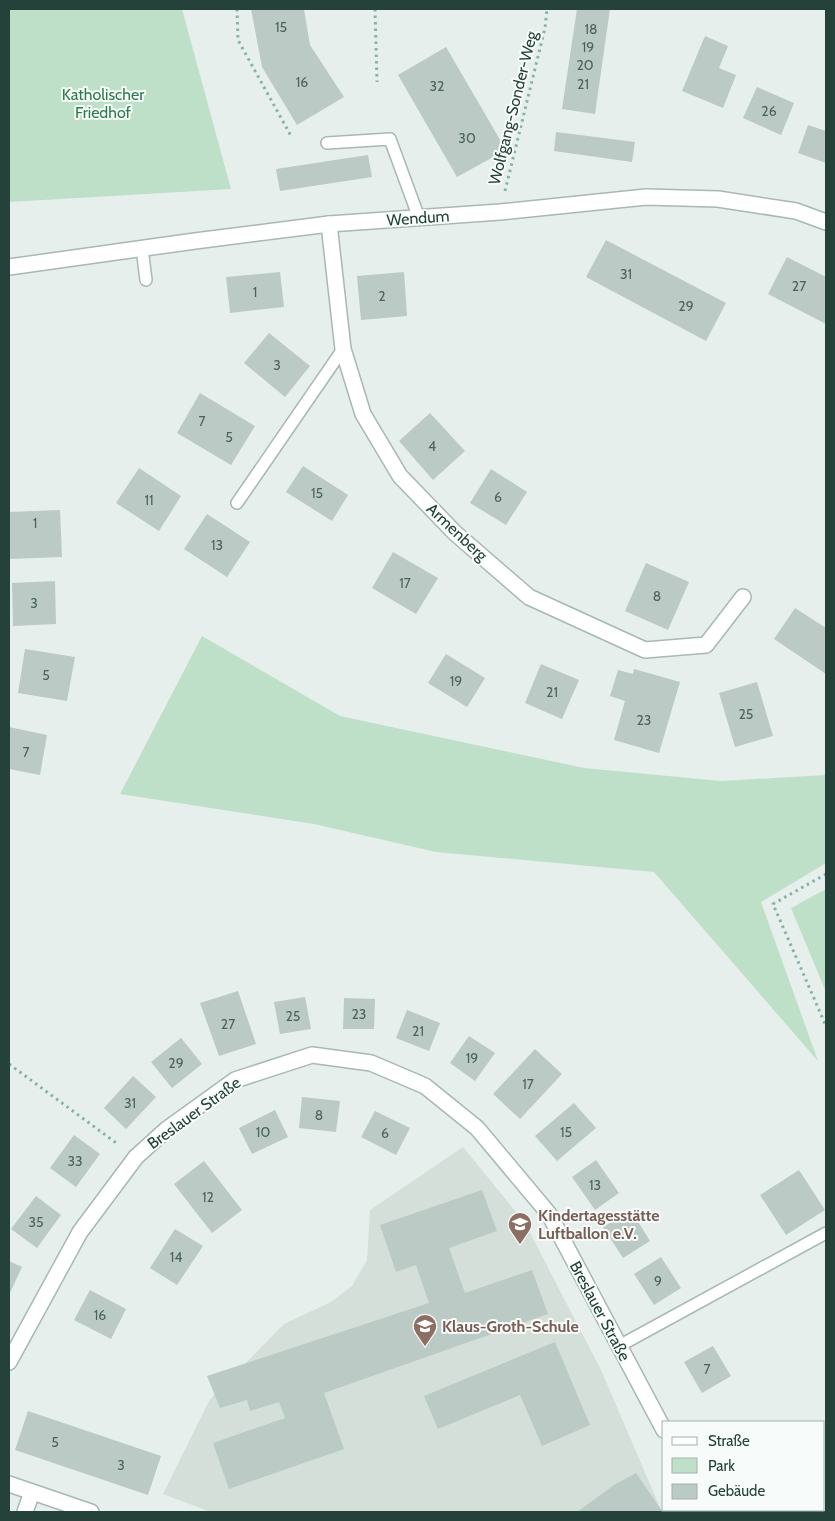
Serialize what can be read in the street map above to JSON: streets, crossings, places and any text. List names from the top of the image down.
{
  "streets": {
    "street": ["Wendum", "Armenberg", "Breslauer Straße"],
    "path": ["Wolfgang-Sonder-Weg"]
  },
  "crossings": [
    ["Wolfgang-Sonder-Weg", "Wendum"],
    ["Wendum", "Armenberg"]
  ],
  "parks": ["Katholischer Friedhof"],
  "places": {
    "school or university": ["Kindertagesstätte Luftballon e.V.", "Klaus-Groth-Schule"]
  },
  "house_numbers": [
    "15",
    "18",
    "19",
    "20",
    "16",
    "21",
    "32",
    "26",
    "30",
    "31",
    "27",
    "1",
    "2",
    "29",
    "3",
    "7",
    "5",
    "4",
    "15",
    "6",
    "11",
    "1",
    "13",
    "17",
    "8",
    "3",
    "5",
    "19",
    "21",
    "25",
    "23",
    "7",
    "23",
    "25",
    "27",
    "21",
    "19",
    "29",
    "17",
    "31",
    "8",
    "10",
    "15",
    "6",
    "33",
    "13",
    "12",
    "35",
    "14",
    "9",
    "16",
    "7",
    "5",
    "3"
  ],
  "legend": ["Straße", "Park", "Gebäude"]
}
